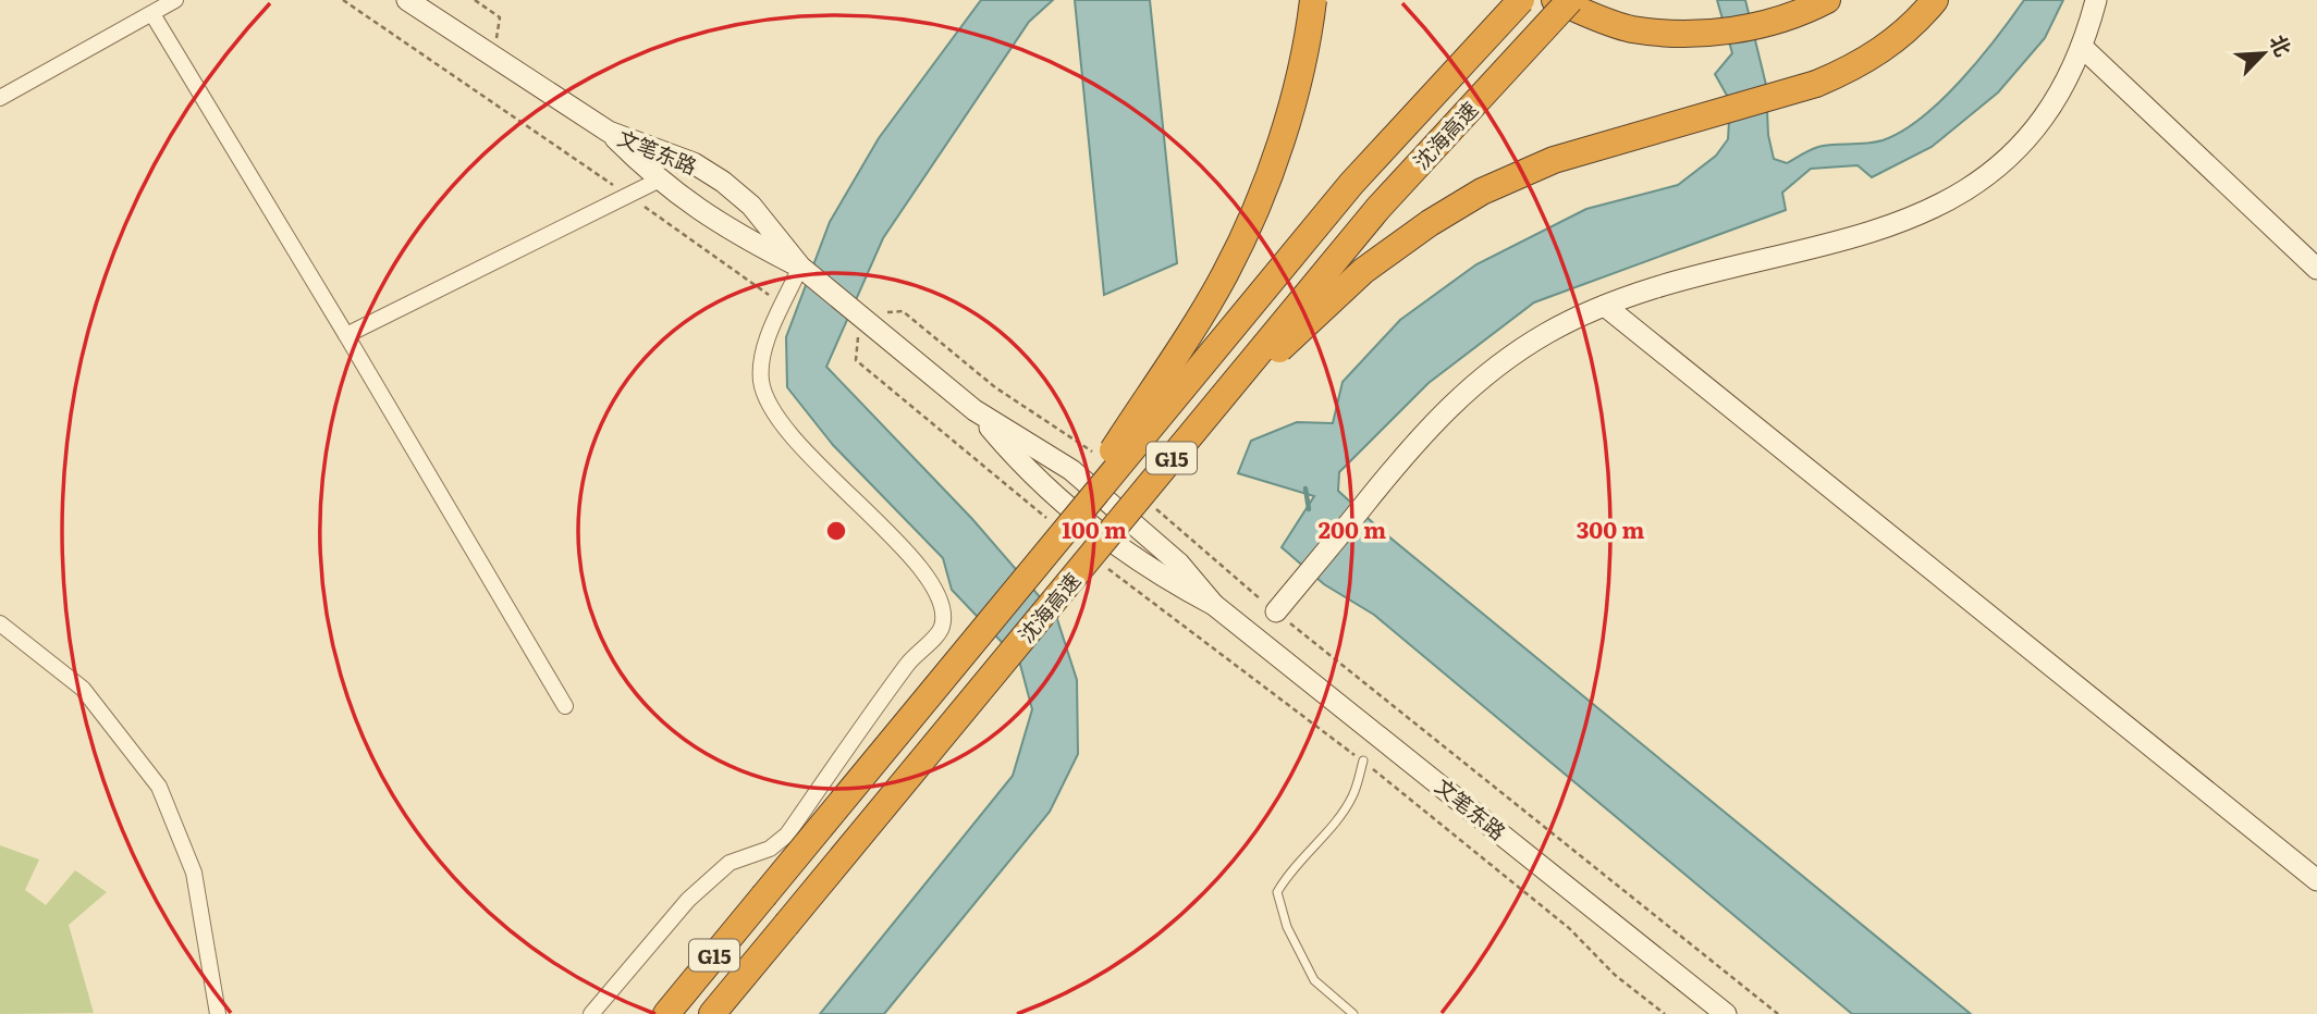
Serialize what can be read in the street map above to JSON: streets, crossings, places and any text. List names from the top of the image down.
{
  "streets": {
    "highway": ["沈海高速", "G15"],
    "street": ["文笔东路"]
  },
  "north": "top right",
  "rings": ["100 m", "200 m", "300 m"]
}
